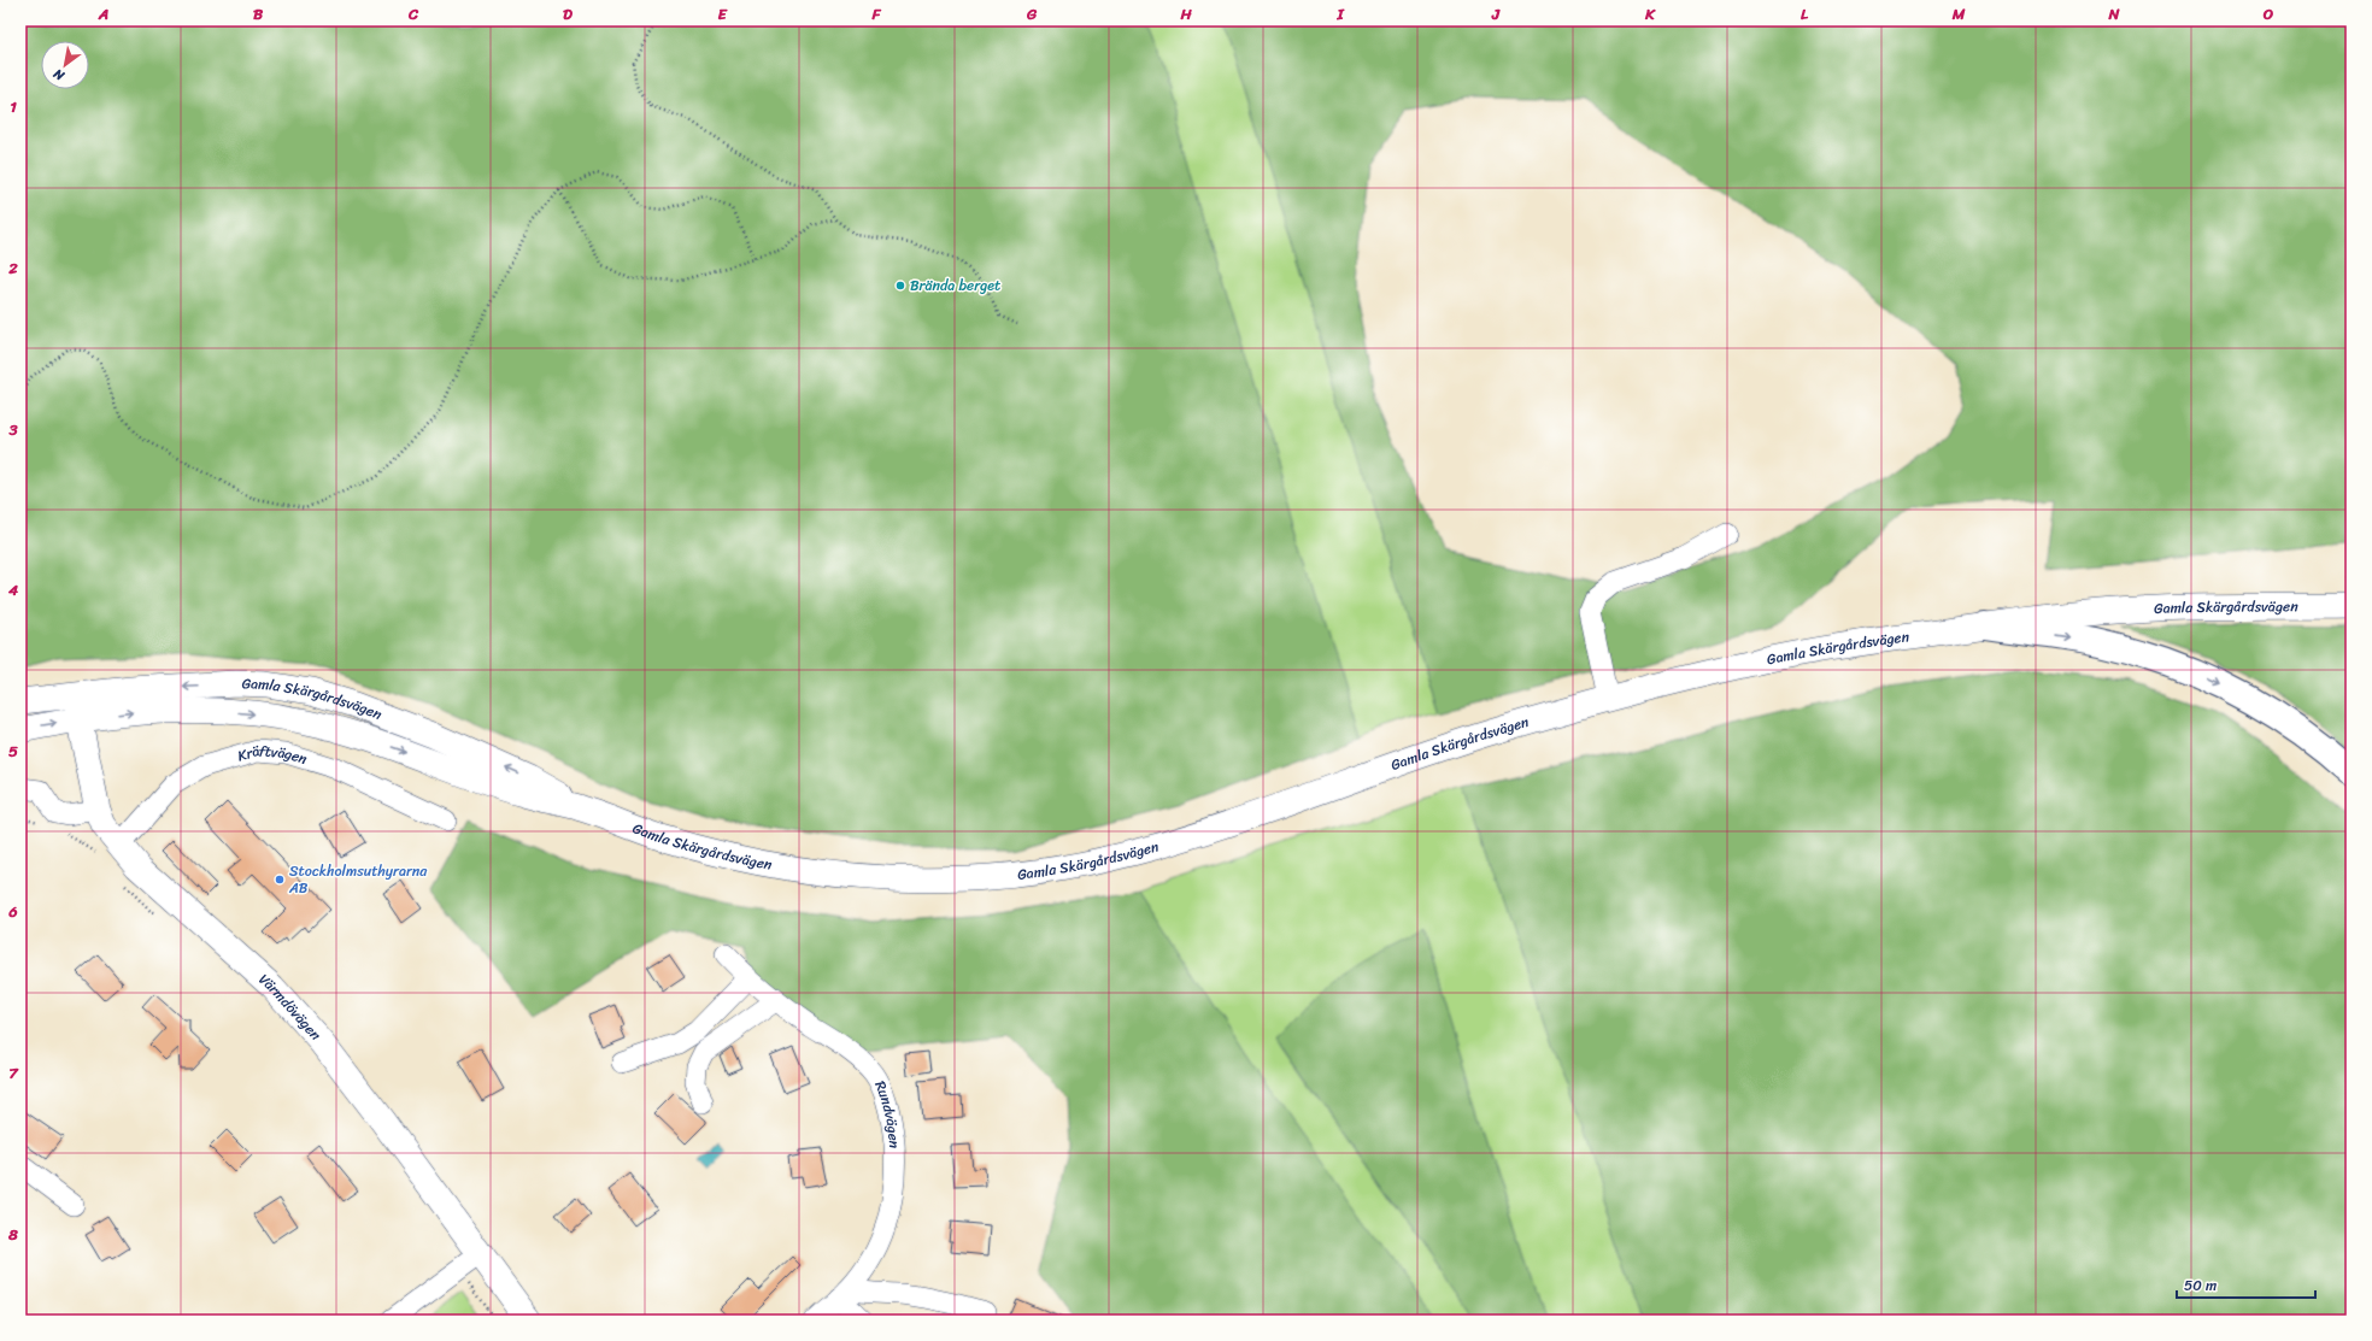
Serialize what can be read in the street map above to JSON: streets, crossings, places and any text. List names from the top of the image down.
{
  "streets": {
    "main road": ["Gamla Skärgårdsvägen", "Värmdövägen"],
    "street": ["Kräftvägen", "Rundvägen"]
  },
  "crossings": [
    ["Gamla Skärgårdsvägen", "Värmdövägen"],
    ["Kräftvägen", "Värmdövägen"]
  ],
  "places": ["Brända berget", "Stockholmsuthyrarna AB"],
  "scale_bar": "50 m",
  "north": "bottom left",
  "grid": {
    "columns": [
      "A",
      "B",
      "C",
      "D",
      "E",
      "F",
      "G",
      "H",
      "I",
      "J",
      "K",
      "L",
      "M",
      "N",
      "O"
    ],
    "rows": [
      "1",
      "2",
      "3",
      "4",
      "5",
      "6",
      "7",
      "8"
    ]
  }
}
